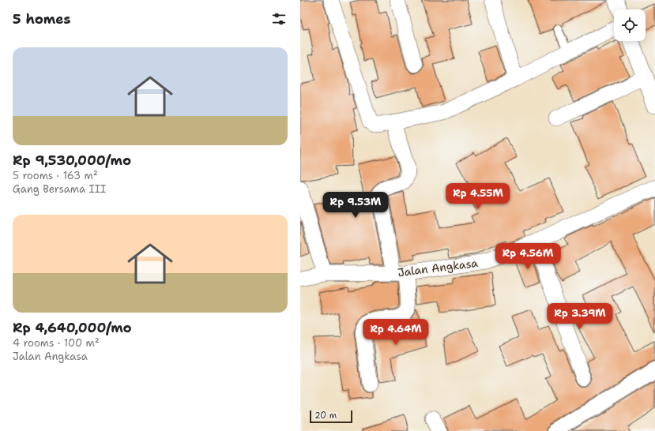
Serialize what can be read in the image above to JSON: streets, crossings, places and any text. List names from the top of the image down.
{
  "streets": {
    "street": ["Jalan Angkasa"]
  },
  "scale_bar": "20 m",
  "page": {
    "heading": "5 homes",
    "list": [
      {
        "name": "Rp 9,530,000/mo",
        "note": "5 rooms · 163 m² · Gang Bersama III"
      },
      {
        "name": "Rp 4,640,000/mo",
        "note": "4 rooms · 100 m² · Jalan Angkasa"
      }
    ],
    "price": [
      "Rp 4.55M",
      "Rp 9.53M",
      "Rp 4.56M",
      "Rp 3.39M",
      "Rp 4.64M"
    ],
    "scale": "20 m"
  }
}
